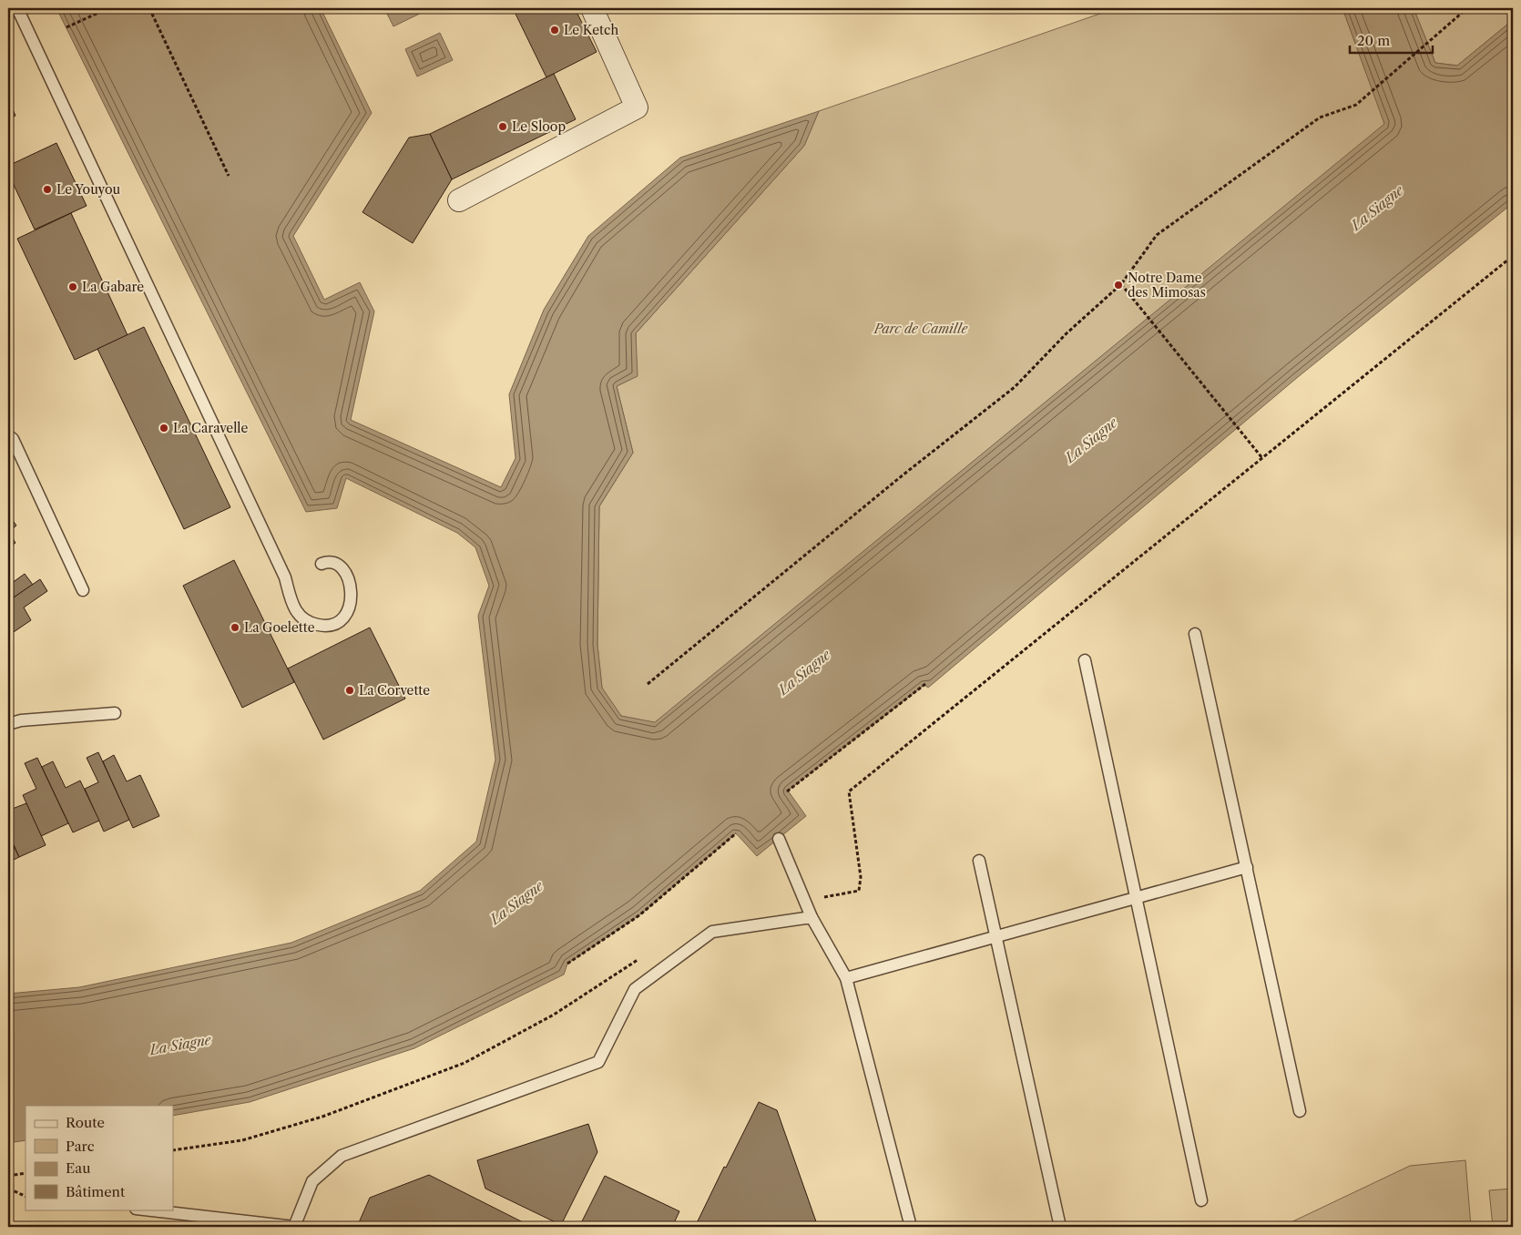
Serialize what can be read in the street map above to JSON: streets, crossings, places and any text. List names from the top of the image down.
{
  "water": ["La Siagne"],
  "parks": ["Parc de Camille"],
  "places": [
    "Le Ketch",
    "Le Sloop",
    "Le Youyou",
    "Notre Dame des Mimosas",
    "La Gabare",
    "La Caravelle",
    "La Goelette",
    "La Corvette"
  ],
  "legend": [
    "Route",
    "Parc",
    "Eau",
    "Bâtiment"
  ],
  "scale_bar": "20 m"
}
